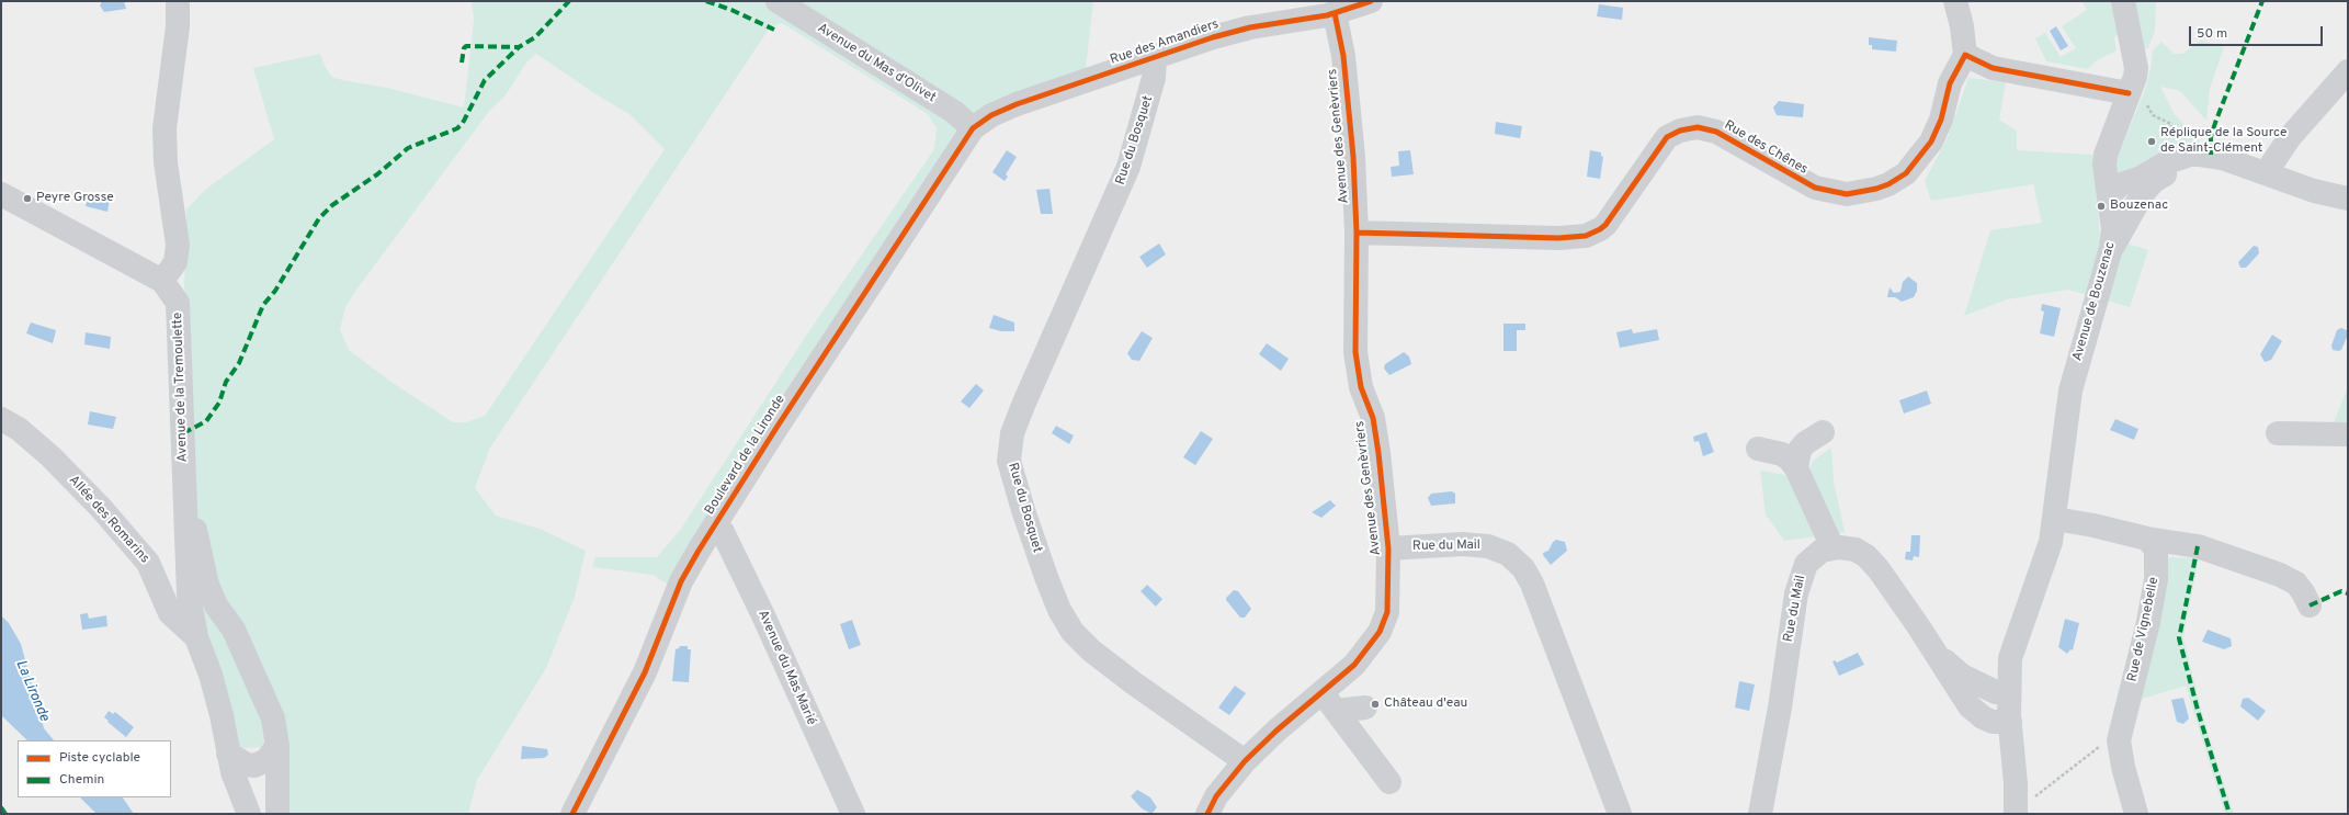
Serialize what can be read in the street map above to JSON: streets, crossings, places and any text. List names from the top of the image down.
{
  "streets": {
    "street": [
      "Rue des Amandiers",
      "Avenue du Mas d'Olivet",
      "Avenue des Genèvriers",
      "Rue du Bosquet",
      "Rue des Chênes",
      "Avenue de Bouzenac",
      "Avenue de la Tremoulette",
      "Boulevard de la Lironde",
      "Allée des Romarins",
      "Rue du Mail",
      "Rue de Vignebelle",
      "Avenue du Mas Marié"
    ]
  },
  "crossings": [
    ["Rue des Amandiers", "Avenue du Mas d'Olivet"],
    ["Rue des Amandiers", "Avenue des Genèvriers"],
    ["Rue des Amandiers", "Rue du Bosquet"],
    ["Rue des Amandiers", "Boulevard de la Lironde"],
    ["Avenue du Mas d'Olivet", "Boulevard de la Lironde"],
    ["Avenue des Genèvriers", "Rue du Bosquet"],
    ["Avenue des Genèvriers", "Rue des Chênes"],
    ["Avenue des Genèvriers", "Rue du Mail"],
    ["Avenue de Bouzenac", "Rue du Mail"],
    ["Avenue de la Tremoulette", "Allée des Romarins"],
    ["Boulevard de la Lironde", "Avenue du Mas Marié"]
  ],
  "water": ["La Lironde"],
  "places": [
    "Réplique de la Source de Saint-Clément",
    "Peyre Grosse",
    "Bouzenac",
    "Château d'eau"
  ],
  "legend": ["Piste cyclable", "Chemin"],
  "scale_bar": "50 m"
}
